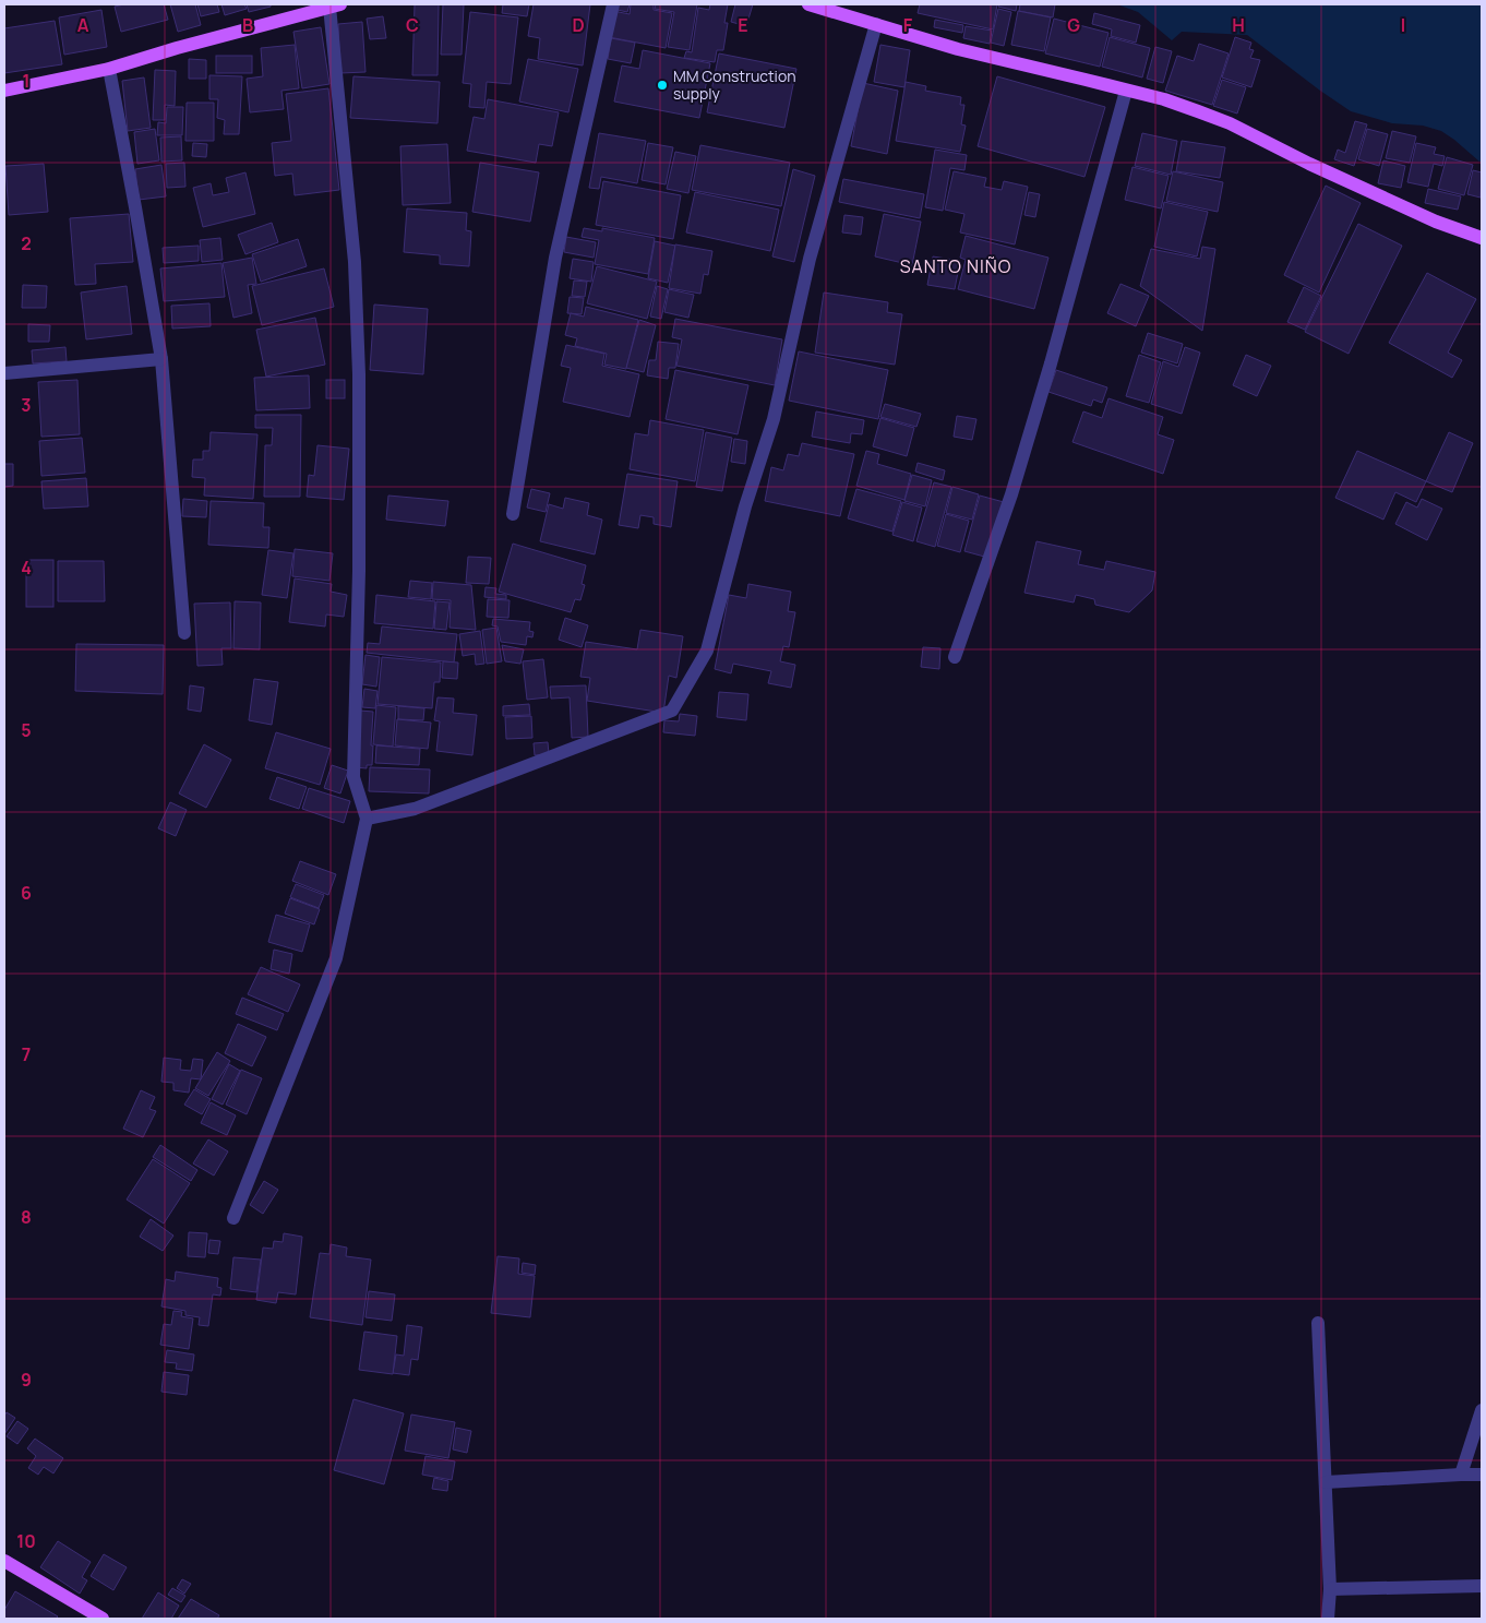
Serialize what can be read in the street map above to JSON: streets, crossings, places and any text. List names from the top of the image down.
{
  "districts": ["SANTO NIÑO"],
  "places": ["MM Construction supply"],
  "grid": {
    "columns": [
      "A",
      "B",
      "C",
      "D",
      "E",
      "F",
      "G",
      "H",
      "I"
    ],
    "rows": [
      "1",
      "2",
      "3",
      "4",
      "5",
      "6",
      "7",
      "8",
      "9",
      "10"
    ]
  }
}
